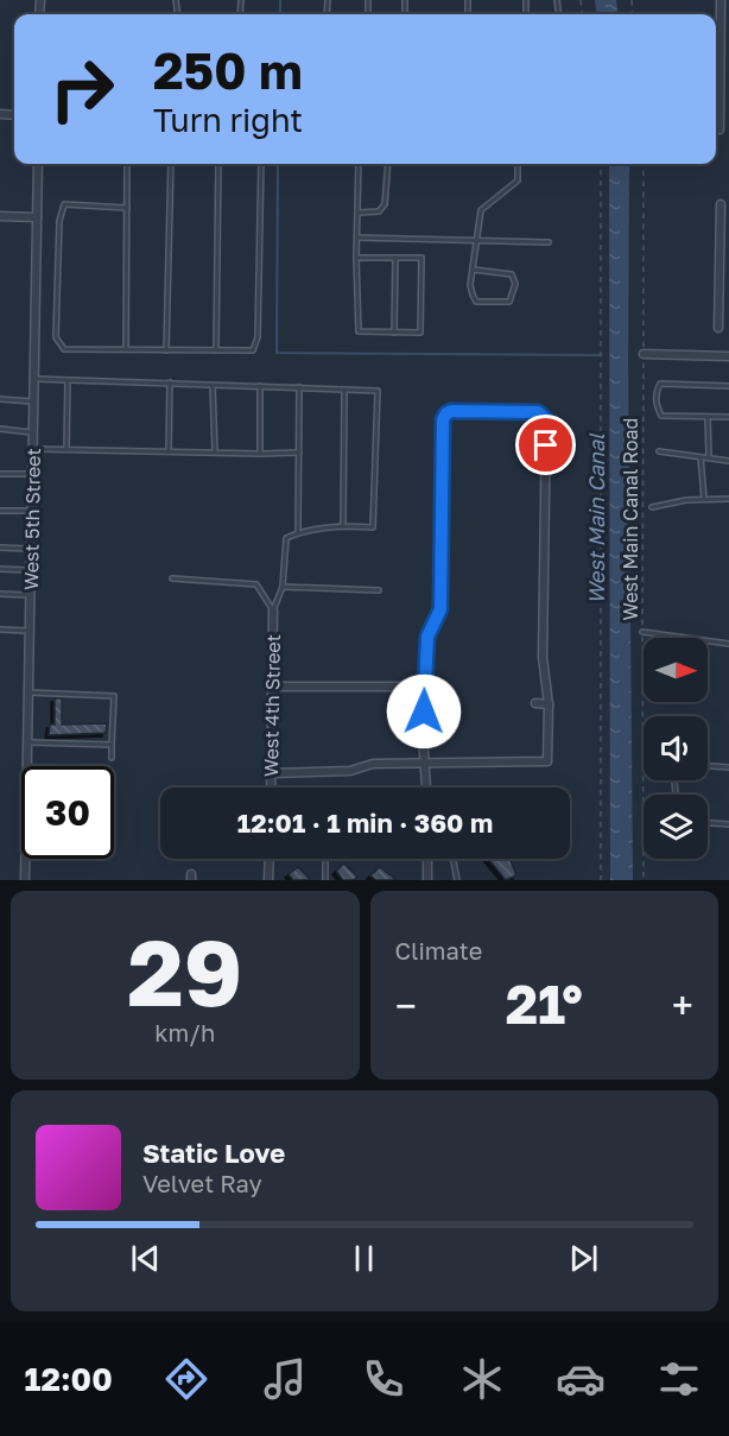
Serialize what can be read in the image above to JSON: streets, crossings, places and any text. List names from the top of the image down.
{
  "streets": {
    "street": ["West 5th Street", "West 4th Street"],
    "path": ["West Main Canal Road"]
  },
  "water": ["West Main Canal"],
  "north": "right",
  "page": {
    "turn": ["250 m", "Turn right"],
    "limit": "30",
    "trip": "12:01 · 1 min · 360 m",
    "tile": [
      ["29", "km/h"],
      "Climate"
    ],
    "heat": ["−", "21°", "+"],
    "song": ["Static Love", "Velvet Ray"],
    "tabs": "12:00"
  }
}
